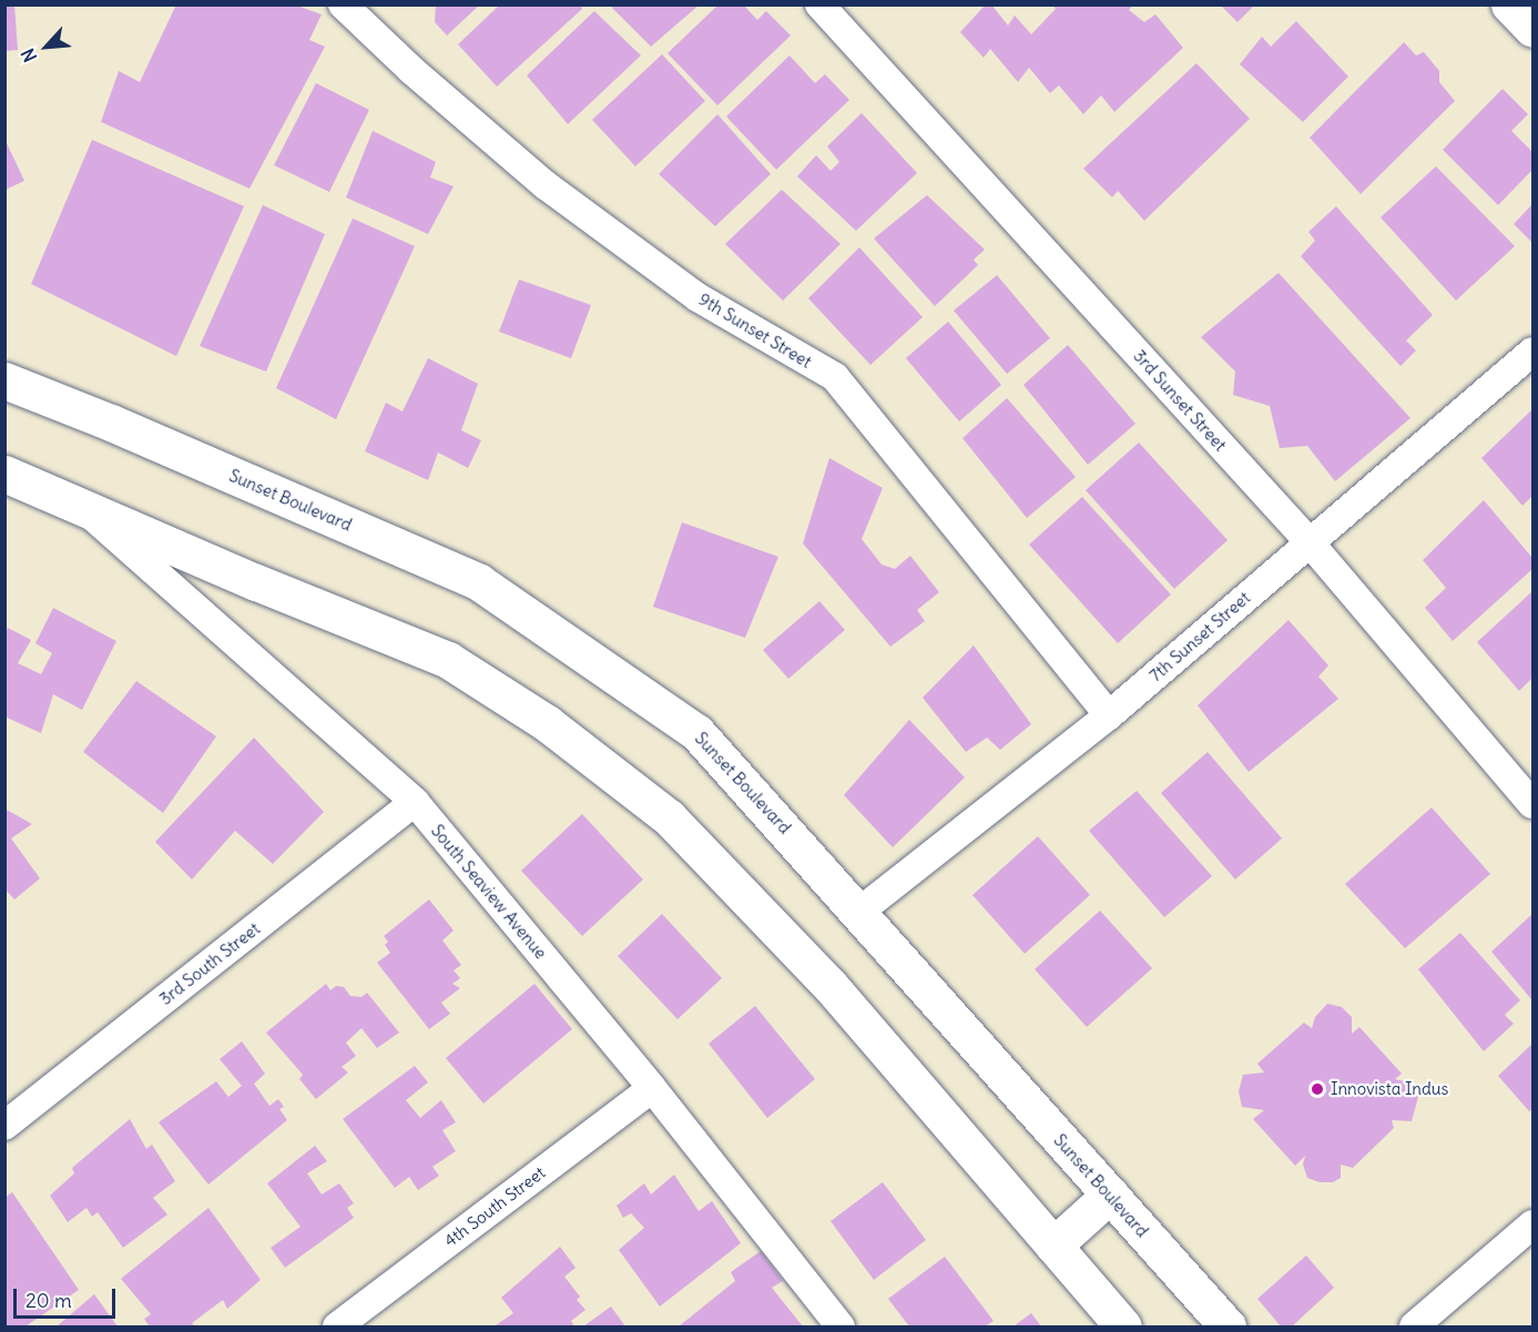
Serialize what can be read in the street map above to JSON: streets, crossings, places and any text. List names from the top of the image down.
{
  "streets": {
    "main road": ["Sunset Boulevard"],
    "street": [
      "9th Sunset Street",
      "3rd Sunset Street",
      "7th Sunset Street",
      "South Seaview Avenue",
      "3rd South Street",
      "4th South Street"
    ]
  },
  "crossings": [
    ["9th Sunset Street", "7th Sunset Street"],
    ["3rd Sunset Street", "7th Sunset Street"],
    ["Sunset Boulevard", "7th Sunset Street"],
    ["South Seaview Avenue", "3rd South Street"],
    ["South Seaview Avenue", "4th South Street"]
  ],
  "places": ["Innovista Indus"],
  "scale_bar": "20 m",
  "north": "bottom left"
}
